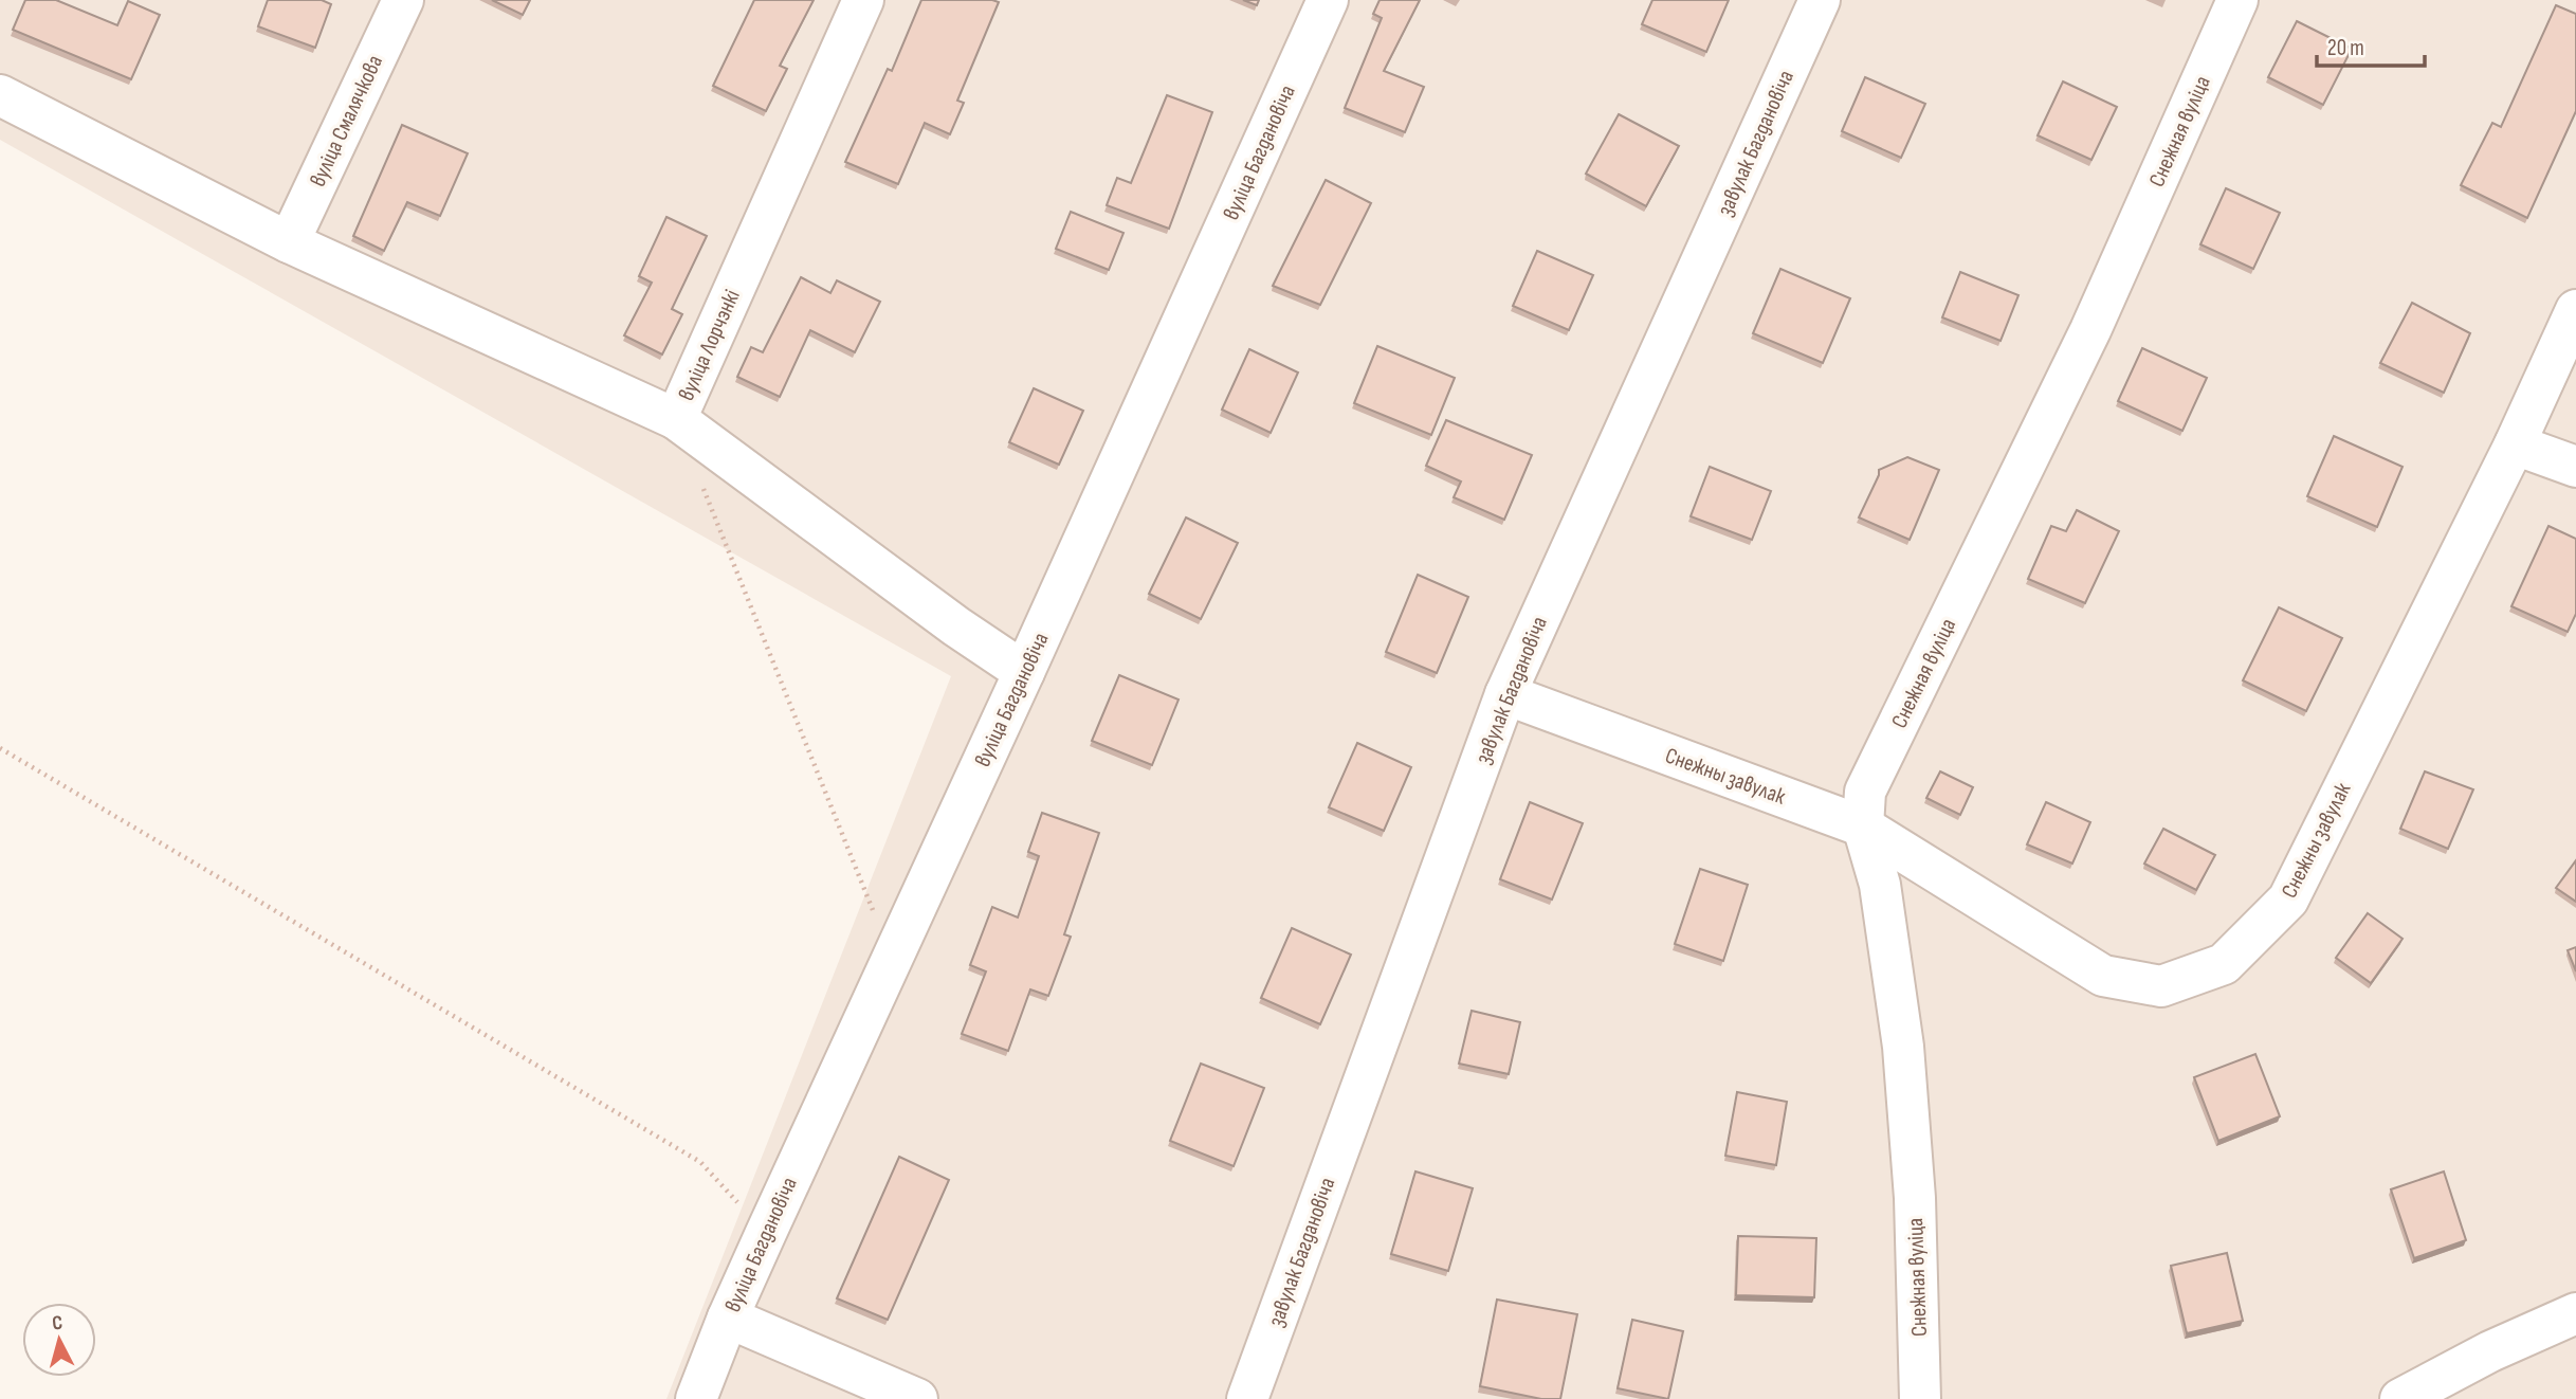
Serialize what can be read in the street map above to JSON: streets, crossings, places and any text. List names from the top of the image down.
{
  "streets": {
    "street": [
      "вуліца Смалячкова",
      "Снежная вуліца",
      "завулак Багдановіча",
      "вуліца Багдановіча",
      "вуліца Лорчэнкі",
      "Снежны завулак"
    ]
  },
  "crossings": [
    ["Снежная вуліца", "Снежны завулак"],
    ["завулак Багдановіча", "Снежны завулак"],
    ["вуліца Багдановіча", "вуліца Лорчэнкі"]
  ],
  "scale_bar": "20 m",
  "north": "top"
}
